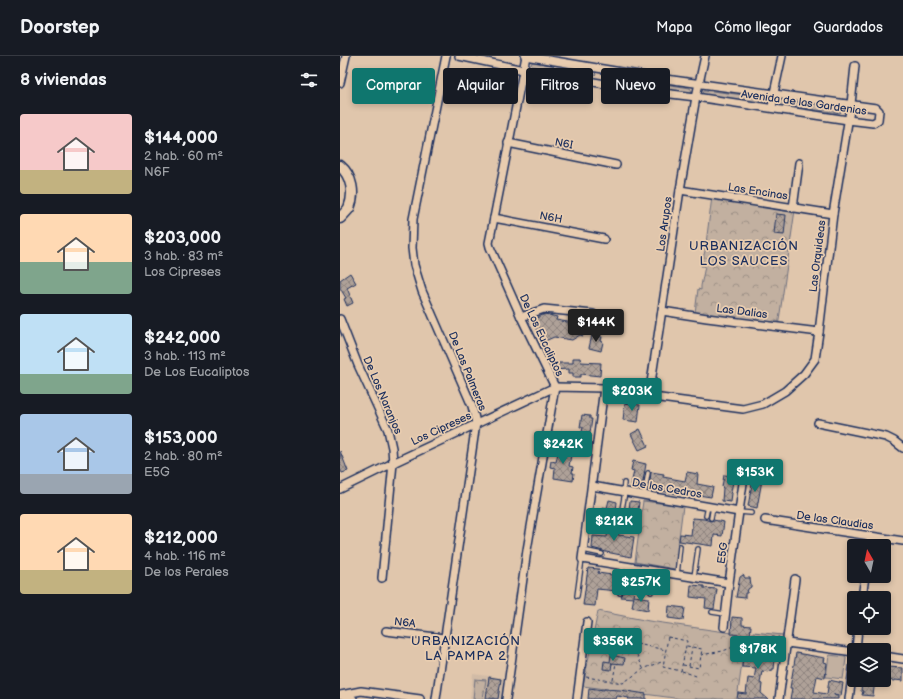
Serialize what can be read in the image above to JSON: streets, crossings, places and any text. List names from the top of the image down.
{
  "streets": {
    "street": [
      "Avenida de las Gardenias",
      "N6I",
      "Las Encinas",
      "N6H",
      "Los Arupos",
      "Las Orquideas",
      "Las Dalias",
      "De Los Eucaliptos",
      "De Las Palmeras",
      "De Los Naranjos",
      "Los Cipreses",
      "De los Cedros",
      "De las Claudias",
      "E5G",
      "N6A"
    ]
  },
  "crossings": [
    ["Avenida de las Gardenias", "Los Arupos"],
    ["Avenida de las Gardenias", "Las Orquideas"],
    ["Avenida de las Gardenias", "De Los Eucaliptos"],
    ["N6I", "De Los Eucaliptos"],
    ["Las Encinas", "Los Arupos"],
    ["Las Encinas", "Las Orquideas"],
    ["N6H", "De Los Eucaliptos"],
    ["Los Arupos", "Las Dalias"],
    ["Los Arupos", "Los Cipreses"],
    ["Las Orquideas", "Las Dalias"],
    ["Las Orquideas", "Los Cipreses"],
    ["De Los Eucaliptos", "Los Cipreses"],
    ["De Las Palmeras", "Los Cipreses"],
    ["De Las Palmeras", "N6A"],
    ["De Los Naranjos", "Los Cipreses"],
    ["De los Cedros", "E5G"]
  ],
  "districts": ["URBANIZACIÓN LOS SAUCES", "URBANIZACIÓN LA PAMPA 2"],
  "north": "top",
  "page": {
    "header": "Doorstep",
    "nav": ["Mapa", "Cómo llegar", "Guardados"],
    "heading": "8 viviendas",
    "chip": [
      "Comprar",
      "Alquilar",
      "Filtros",
      "Nuevo"
    ],
    "list": [
      {
        "name": "$144,000",
        "note": "2 hab. · 60 m² · N6F"
      },
      {
        "name": "$203,000",
        "note": "3 hab. · 83 m² · Los Cipreses"
      },
      {
        "name": "$242,000",
        "note": "3 hab. · 113 m² · De Los Eucaliptos"
      },
      {
        "name": "$153,000",
        "note": "2 hab. · 80 m² · E5G"
      },
      {
        "name": "$212,000",
        "note": "4 hab. · 116 m² · De los Perales"
      }
    ],
    "price": [
      "$144K",
      "$203K",
      "$242K",
      "$153K",
      "$212K",
      "$257K",
      "$356K",
      "$178K"
    ]
  }
}
